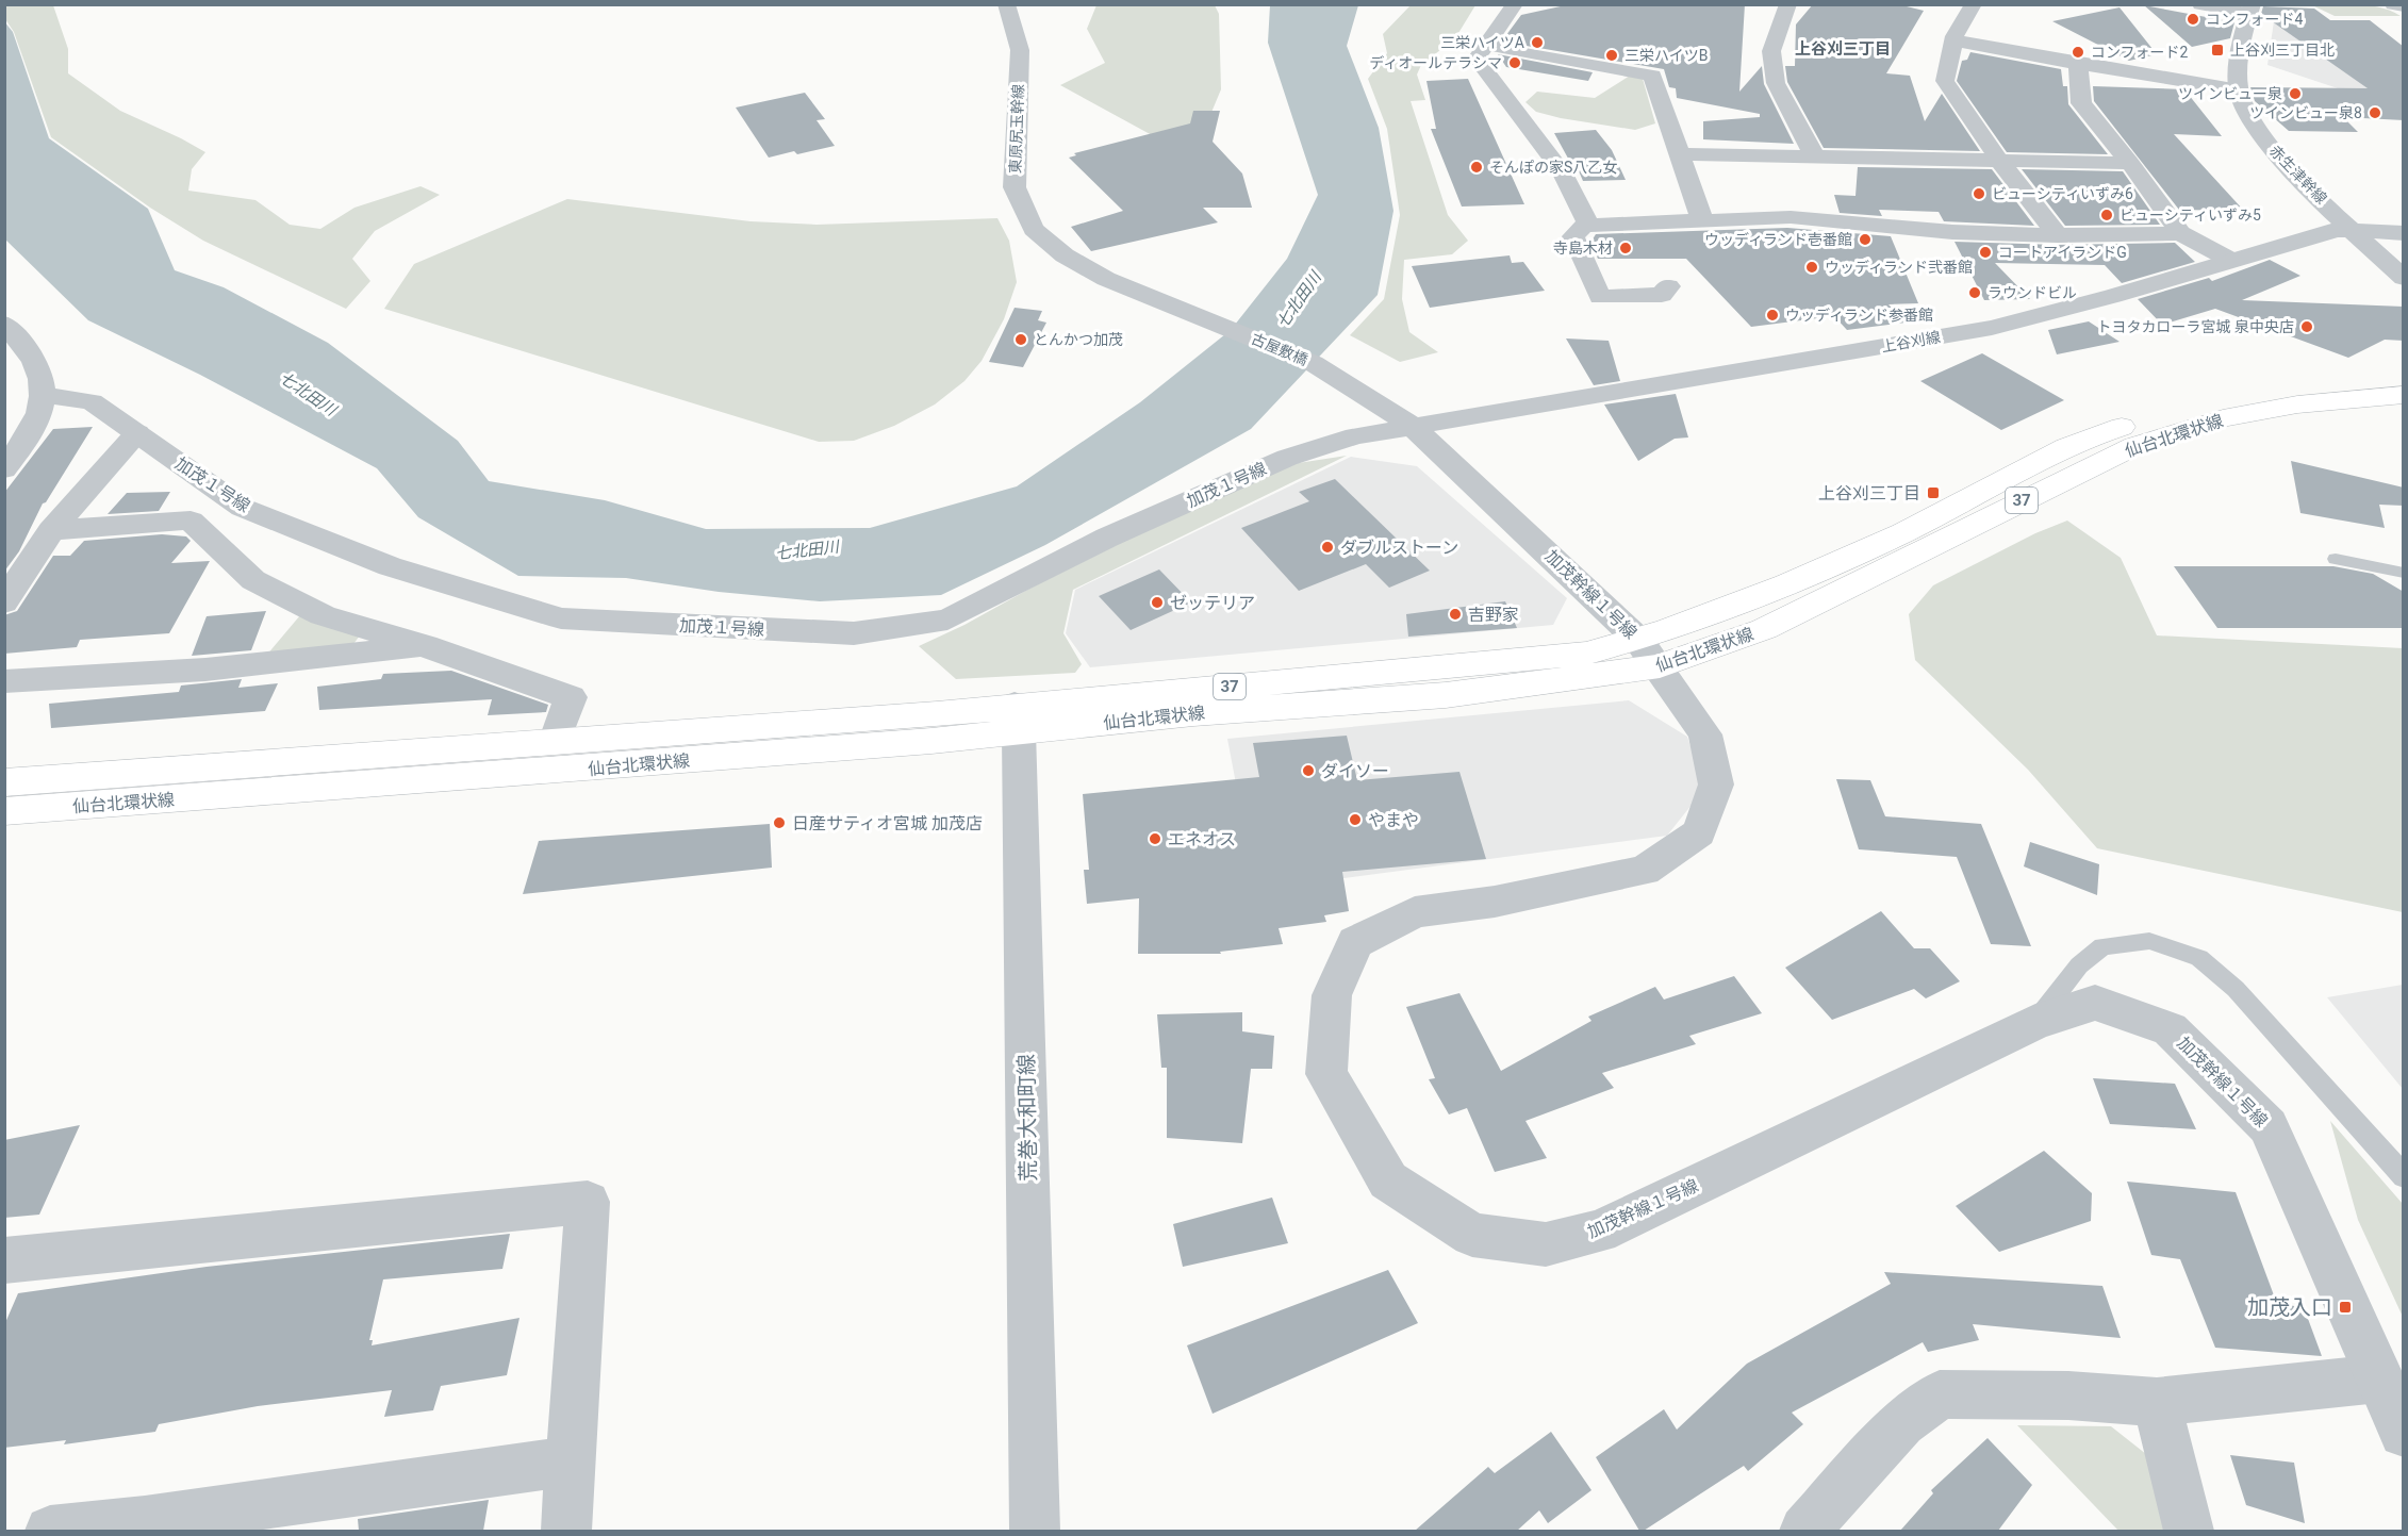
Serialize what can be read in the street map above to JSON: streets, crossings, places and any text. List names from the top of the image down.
{
  "streets": {
    "main road": ["仙台北環状線", "37"],
    "street": [
      "東原尻玉幹線",
      "赤生津幹線",
      "上谷刈線",
      "古屋敷橋",
      "加茂１号線",
      "加茂幹線１号線",
      "荒巻大和町線"
    ]
  },
  "crossings": [
    ["東原尻玉幹線", "古屋敷橋"],
    ["赤生津幹線", "上谷刈線"],
    ["上谷刈線", "古屋敷橋"],
    ["上谷刈線", "加茂１号線"],
    ["上谷刈線", "加茂幹線１号線"],
    ["古屋敷橋", "加茂１号線"],
    ["古屋敷橋", "加茂幹線１号線"],
    ["仙台北環状線", "加茂幹線１号線"],
    ["仙台北環状線", "荒巻大和町線"],
    ["加茂１号線", "加茂幹線１号線"]
  ],
  "districts": ["上谷刈三丁目"],
  "water": ["七北田川"],
  "places": {
    "other": [
      "コンフォード4",
      "三栄ハイツA",
      "コンフォード2",
      "三栄ハイツB",
      "ディオールテラシマ",
      "ツインビュー泉",
      "ツインビュー泉8",
      "そんぽの家S八乙女",
      "ビューシティいずみ6",
      "ビューシティいずみ5",
      "ウッディランド壱番館",
      "寺島木材",
      "コートアイランドG",
      "ウッディランド弐番館",
      "ラウンドビル",
      "ウッディランド参番館",
      "トヨタカローラ宮城 泉中央店",
      "とんかつ加茂",
      "ダブルストーン",
      "ゼッテリア",
      "吉野家",
      "ダイソー",
      "やまや",
      "日産サティオ宮城 加茂店",
      "エネオス"
    ],
    "transit": ["上谷刈三丁目北", "上谷刈三丁目", "加茂入口"]
  }
}
